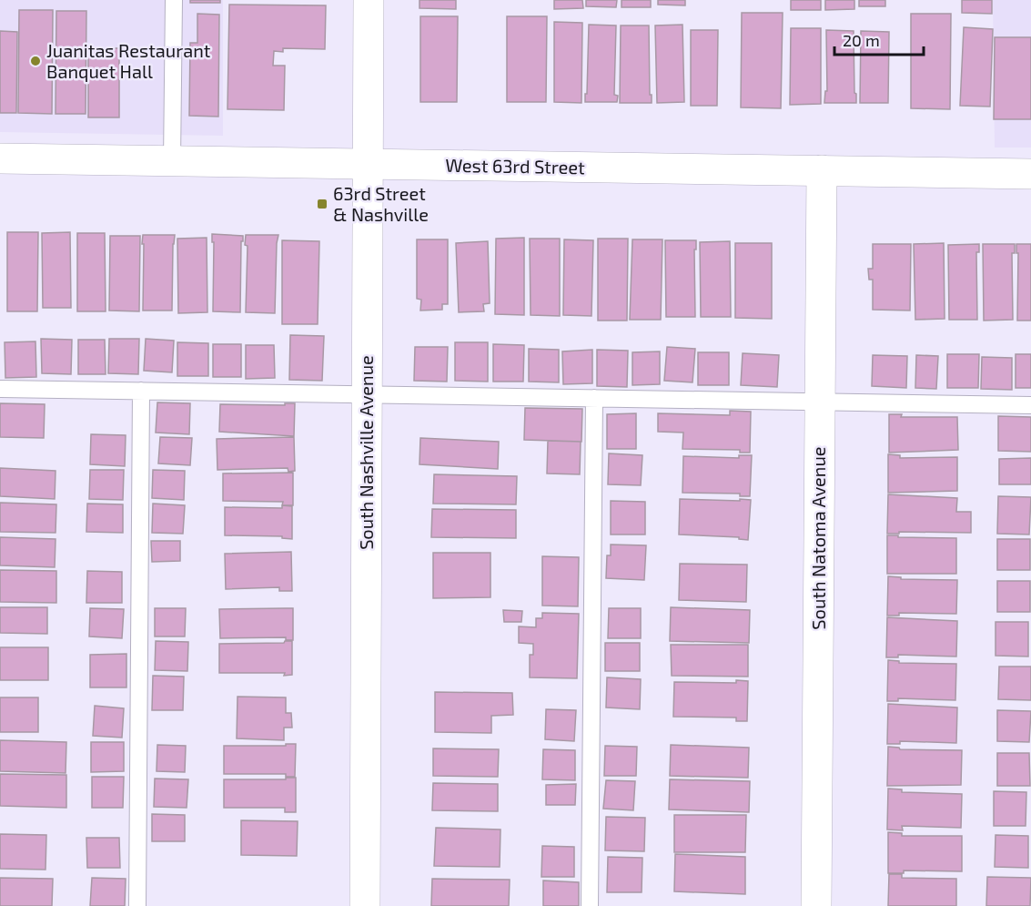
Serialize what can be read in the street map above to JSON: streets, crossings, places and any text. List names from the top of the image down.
{
  "streets": {
    "street": ["West 63rd Street", "South Nashville Avenue", "South Natoma Avenue"]
  },
  "crossings": [
    ["West 63rd Street", "South Nashville Avenue"],
    ["West 63rd Street", "South Natoma Avenue"]
  ],
  "places": {
    "other": ["Juanitas Restaurant Banquet Hall"],
    "transit": ["63rd Street & Nashville"]
  },
  "scale_bar": "20 m"
}
